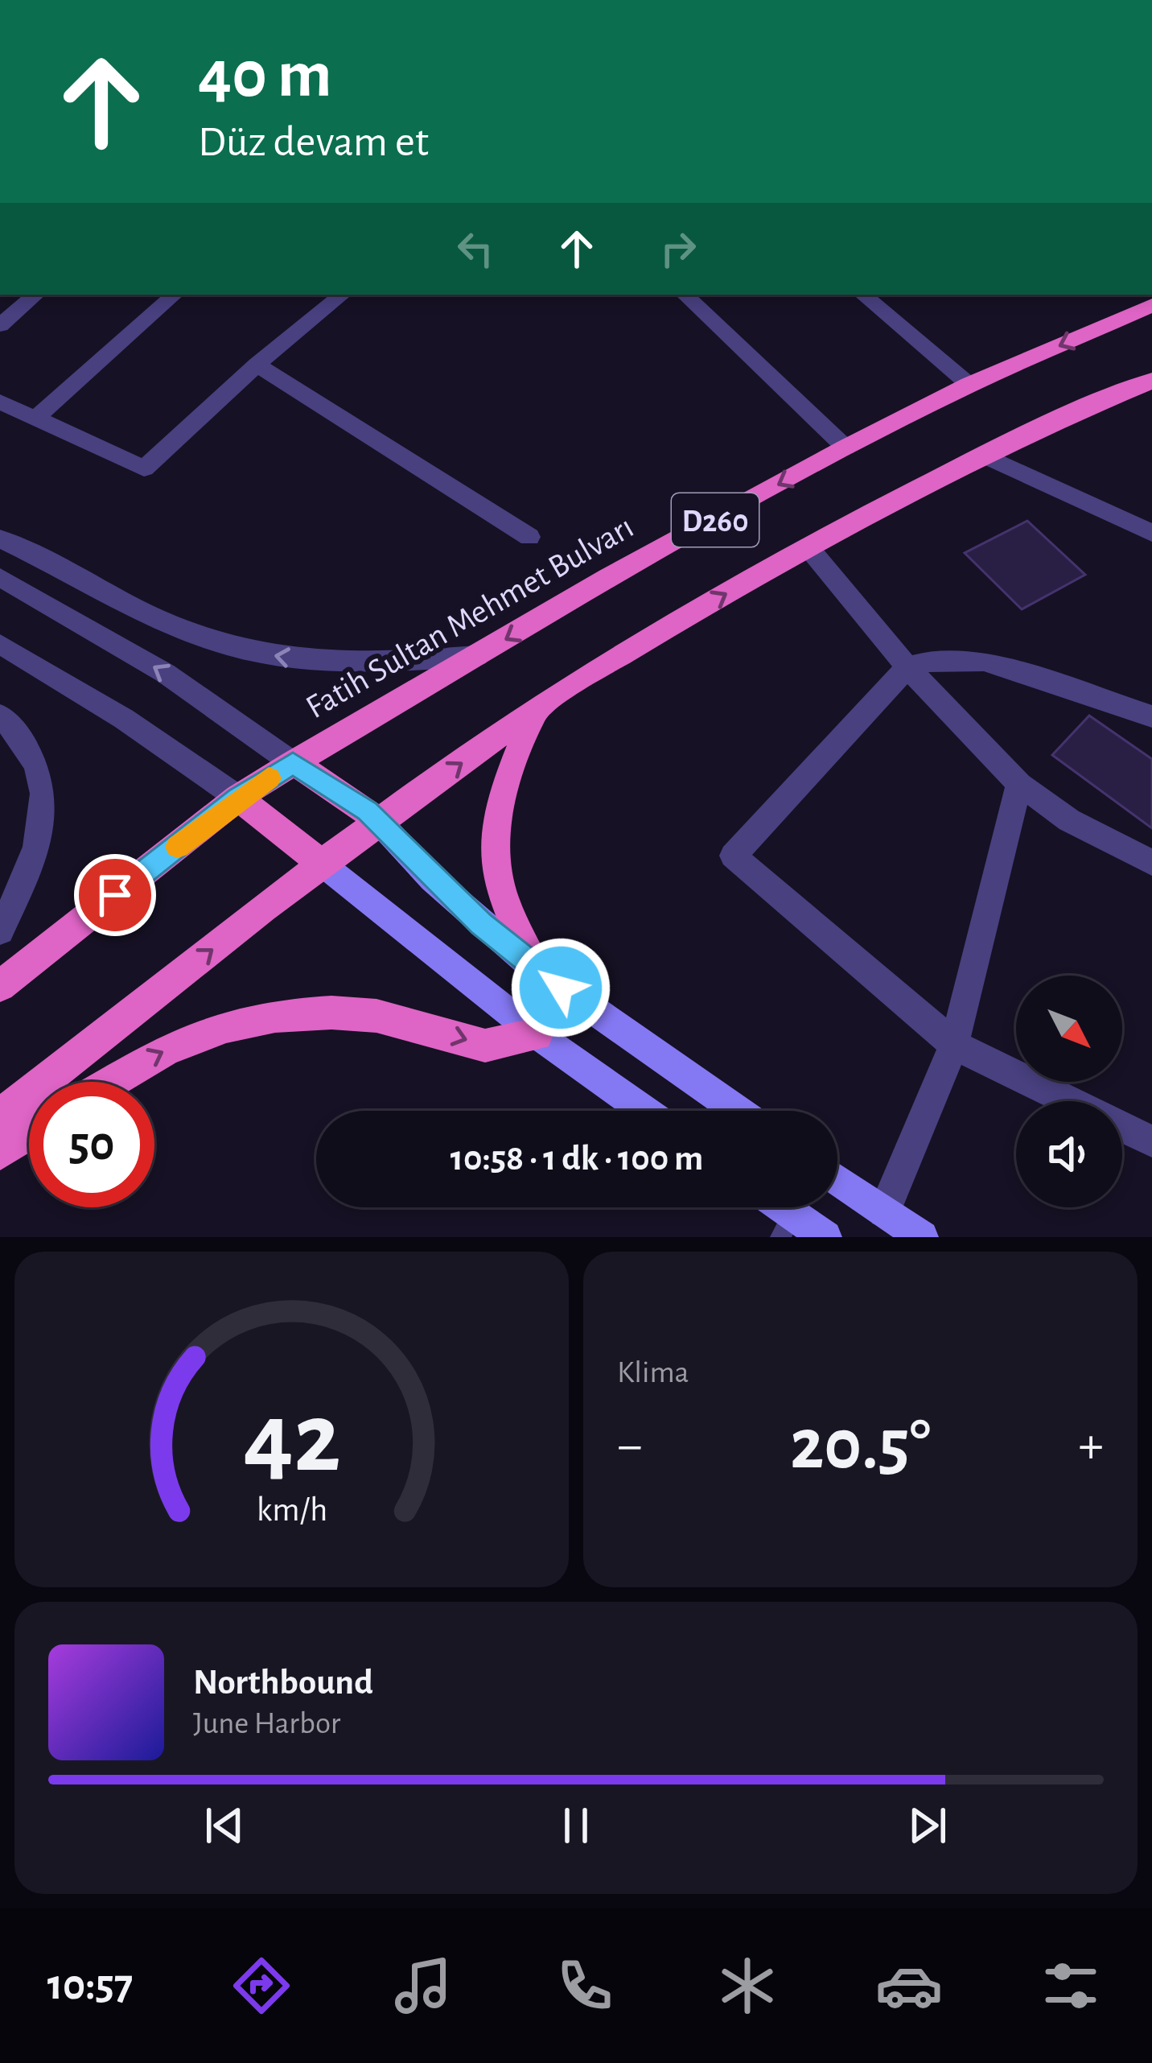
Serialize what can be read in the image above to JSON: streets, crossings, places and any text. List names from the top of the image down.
{
  "streets": {
    "highway": ["D260", "Fatih Sultan Mehmet Bulvarı"]
  },
  "crossings": [
    ["D260", "Fatih Sultan Mehmet Bulvarı"]
  ],
  "north": "bottom right",
  "page": {
    "turn": ["40 m", "Düz devam et"],
    "limit": "50",
    "trip": "10:58 · 1 dk · 100 m",
    "tile": "Klima",
    "heat": ["−", "20.5°", "+"],
    "song": ["Northbound", "June Harbor"],
    "tabs": "10:57",
    "gauge": ["42", "km/h"]
  }
}
